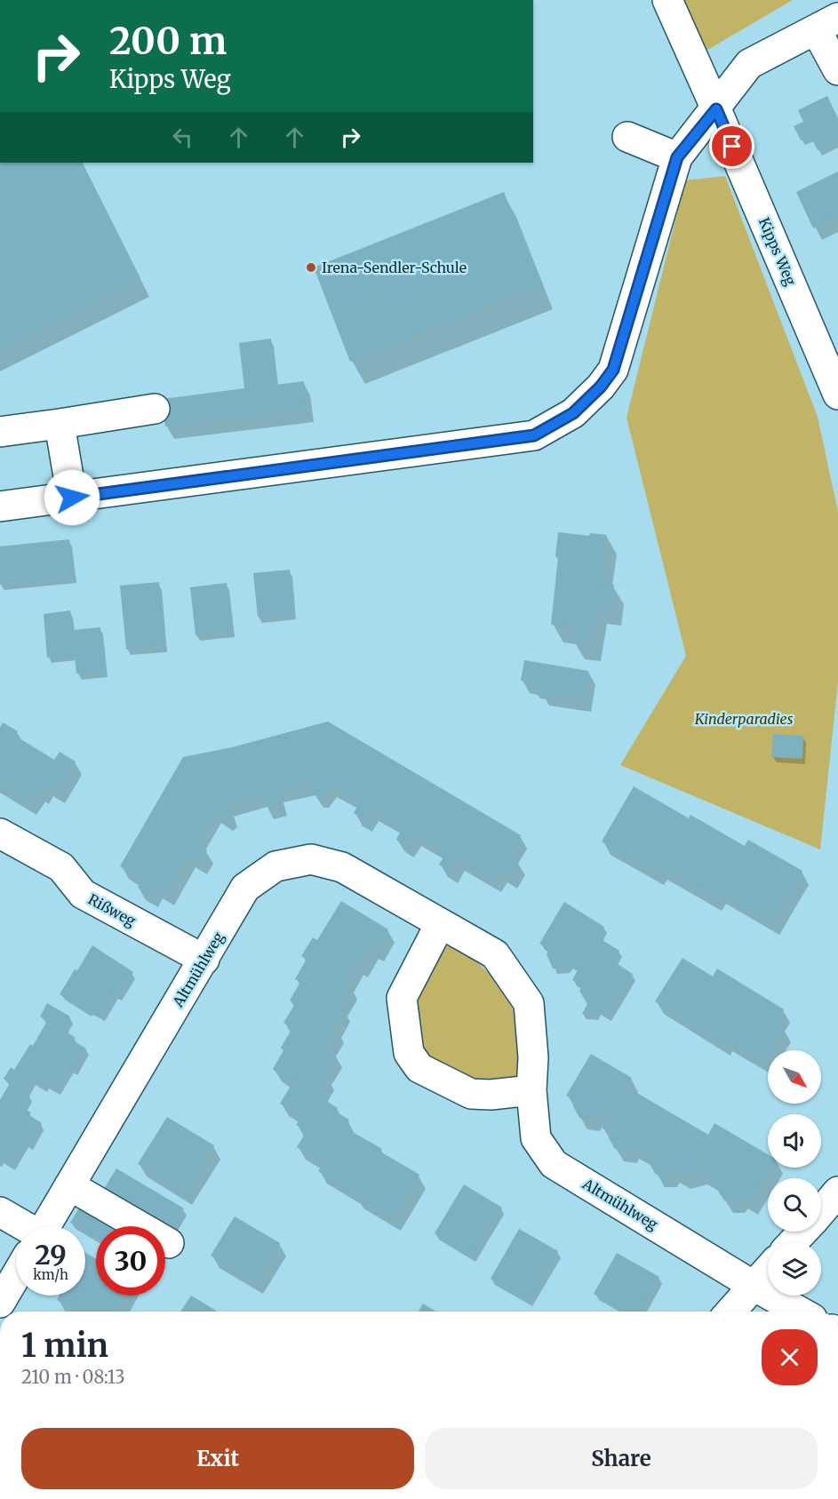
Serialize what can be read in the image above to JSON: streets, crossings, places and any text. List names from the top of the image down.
{
  "streets": {
    "street": ["Kipps Weg", "Rißweg", "Altmühlweg"]
  },
  "crossings": [
    ["Rißweg", "Altmühlweg"]
  ],
  "parks": ["Kinderparadies"],
  "places": ["Irena-Sendler-Schule"],
  "north": "bottom right",
  "page": {
    "turn": ["200 m", "Kipps Weg"],
    "speed": "29 km/h",
    "limit": "30",
    "heading": ["1 min", "210 m · 08:13"],
    "buttons": ["Exit", "Share"]
  }
}
